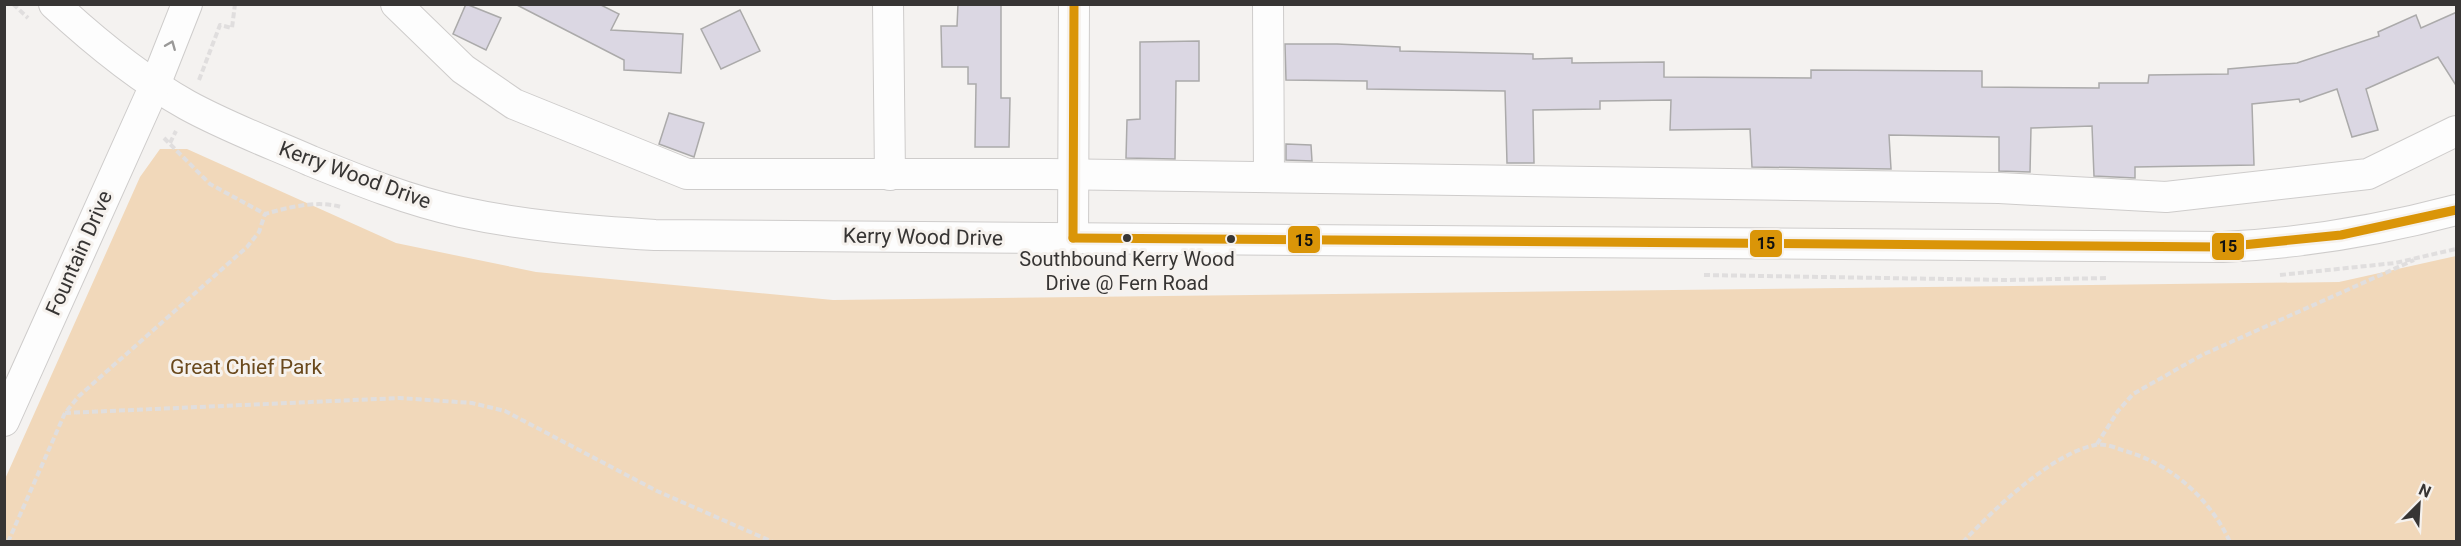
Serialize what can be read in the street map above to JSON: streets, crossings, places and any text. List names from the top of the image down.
{
  "streets": {
    "street": ["Kerry Wood Drive", "Fountain Drive"]
  },
  "crossings": [
    ["Kerry Wood Drive", "Fountain Drive"]
  ],
  "parks": ["Great Chief Park"],
  "places": ["Southbound Kerry Wood Drive @ Fern Road"],
  "lines": ["transit line 15"],
  "north": "top right"
}
